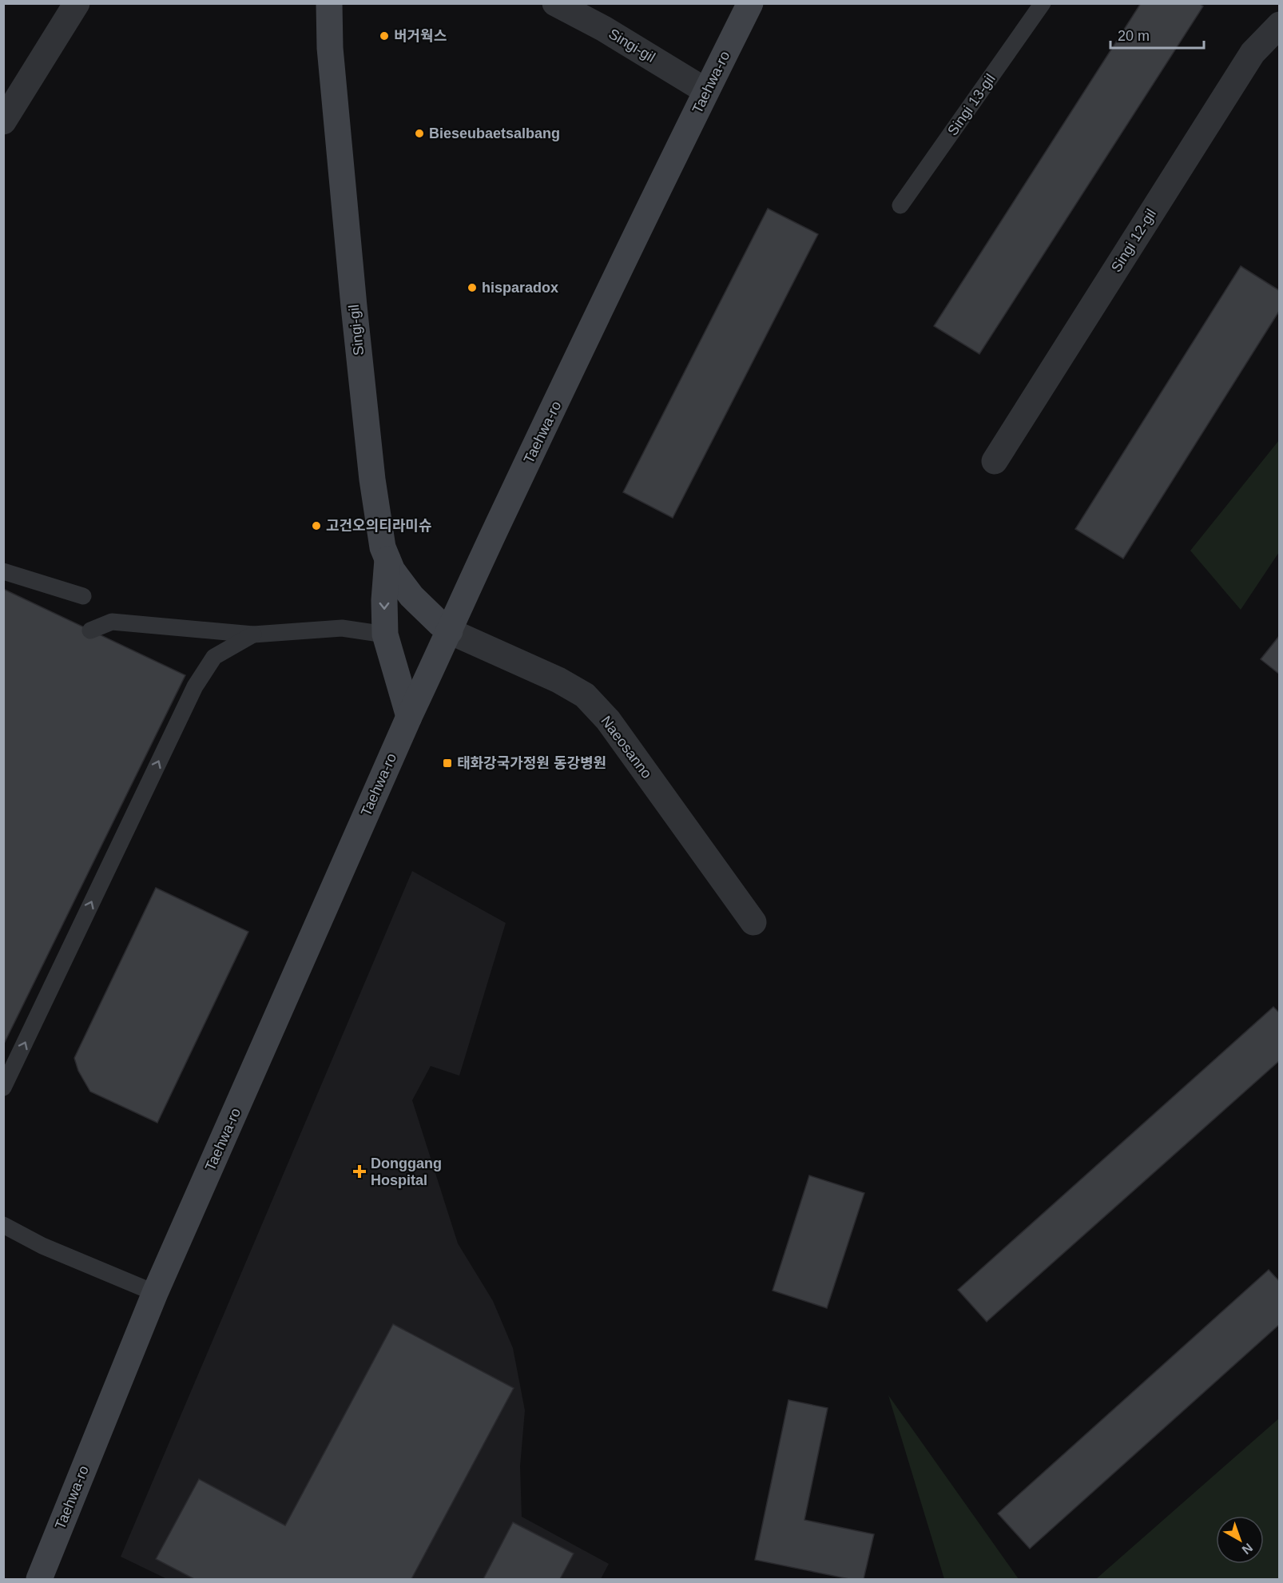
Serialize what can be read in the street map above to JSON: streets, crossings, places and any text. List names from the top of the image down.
{
  "streets": {
    "main road": ["Singi-gil", "Taehwa-ro"],
    "street": ["Singi 12-gil", "Naeosanno"],
    "lane": ["Singi 13-gil"]
  },
  "crossings": [
    ["Singi-gil", "Taehwa-ro"],
    ["Singi-gil", "Naeosanno"],
    ["Taehwa-ro", "Naeosanno"]
  ],
  "places": {
    "other": [
      "버거웍스",
      "Bieseubaetsalbang",
      "hisparadox",
      "고건오의티라미슈"
    ],
    "transit": ["태화강국가정원 동강병원"],
    "health": ["Donggang Hospital"]
  },
  "scale_bar": "20 m",
  "north": "bottom right"
}
